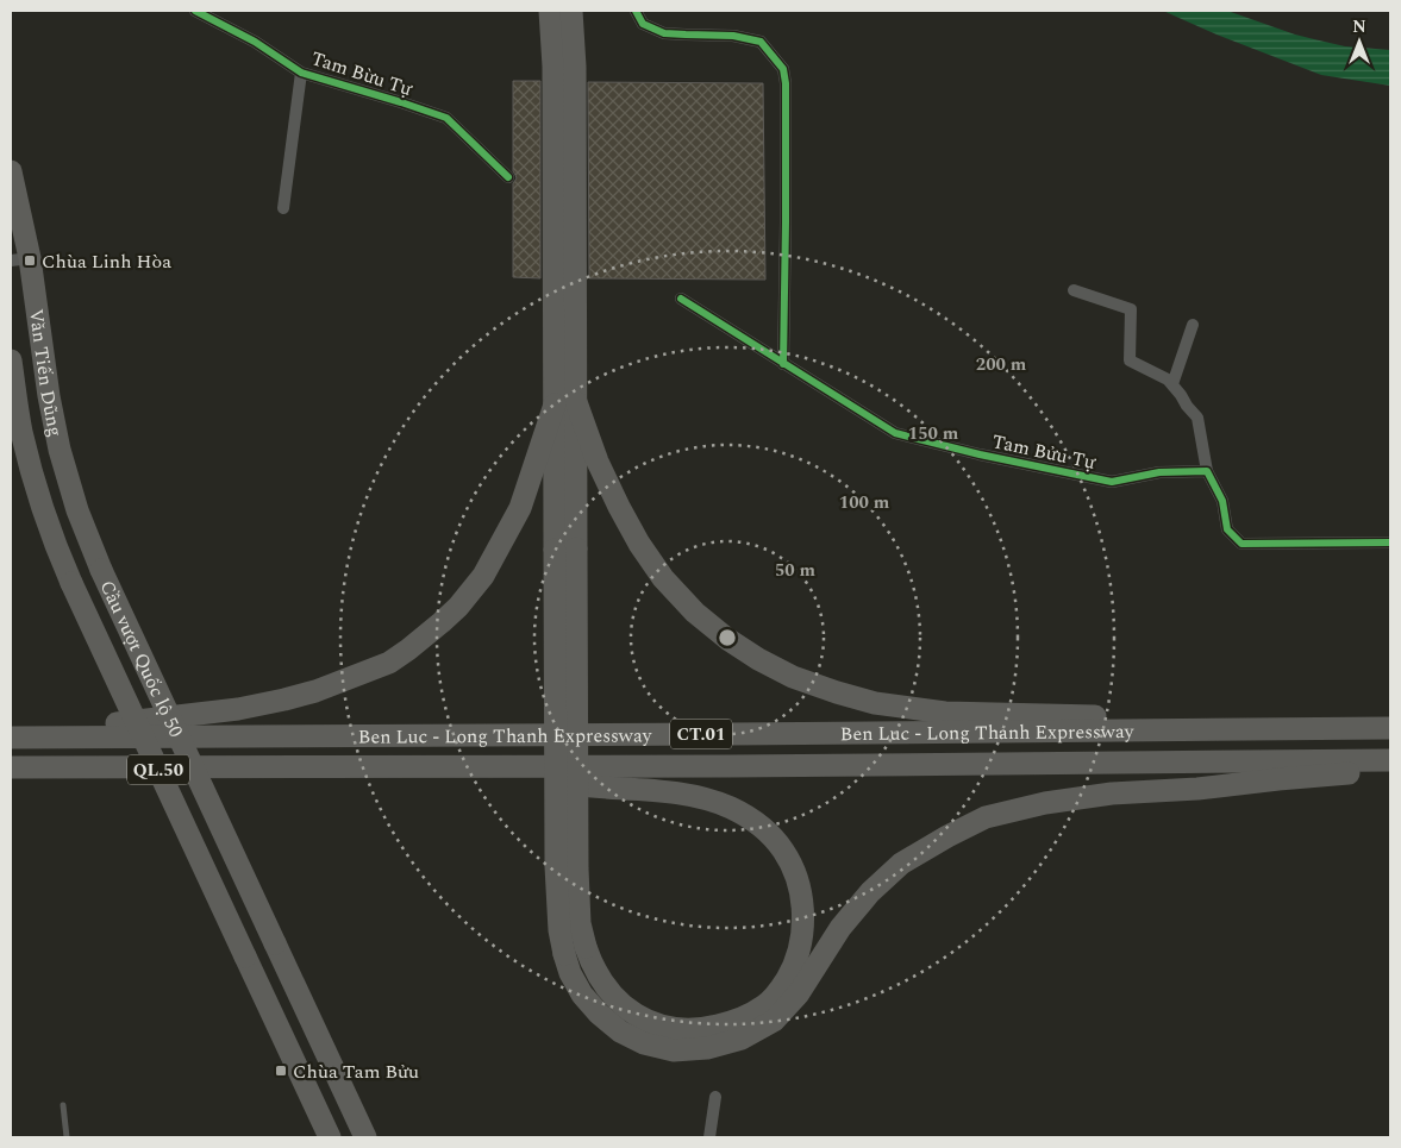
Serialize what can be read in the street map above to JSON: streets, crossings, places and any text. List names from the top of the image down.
{
  "streets": {
    "highway": [
      "Văn Tiến Dũng",
      "Cầu vượt Quốc lộ 50",
      "Ben Luc - Long Thanh Expressway",
      "CT.01",
      "QL.50"
    ],
    "street": ["Tam Bừu Tự", "Tam Bửu Tự"]
  },
  "crossings": [
    ["Văn Tiến Dũng", "Cầu vượt Quốc lộ 50"]
  ],
  "places": {
    "transit": ["Chùa Linh Hòa", "Chùa Tam Bửu"]
  },
  "north": "top",
  "rings": [
    "200 m",
    "150 m",
    "100 m",
    "50 m"
  ]
}
